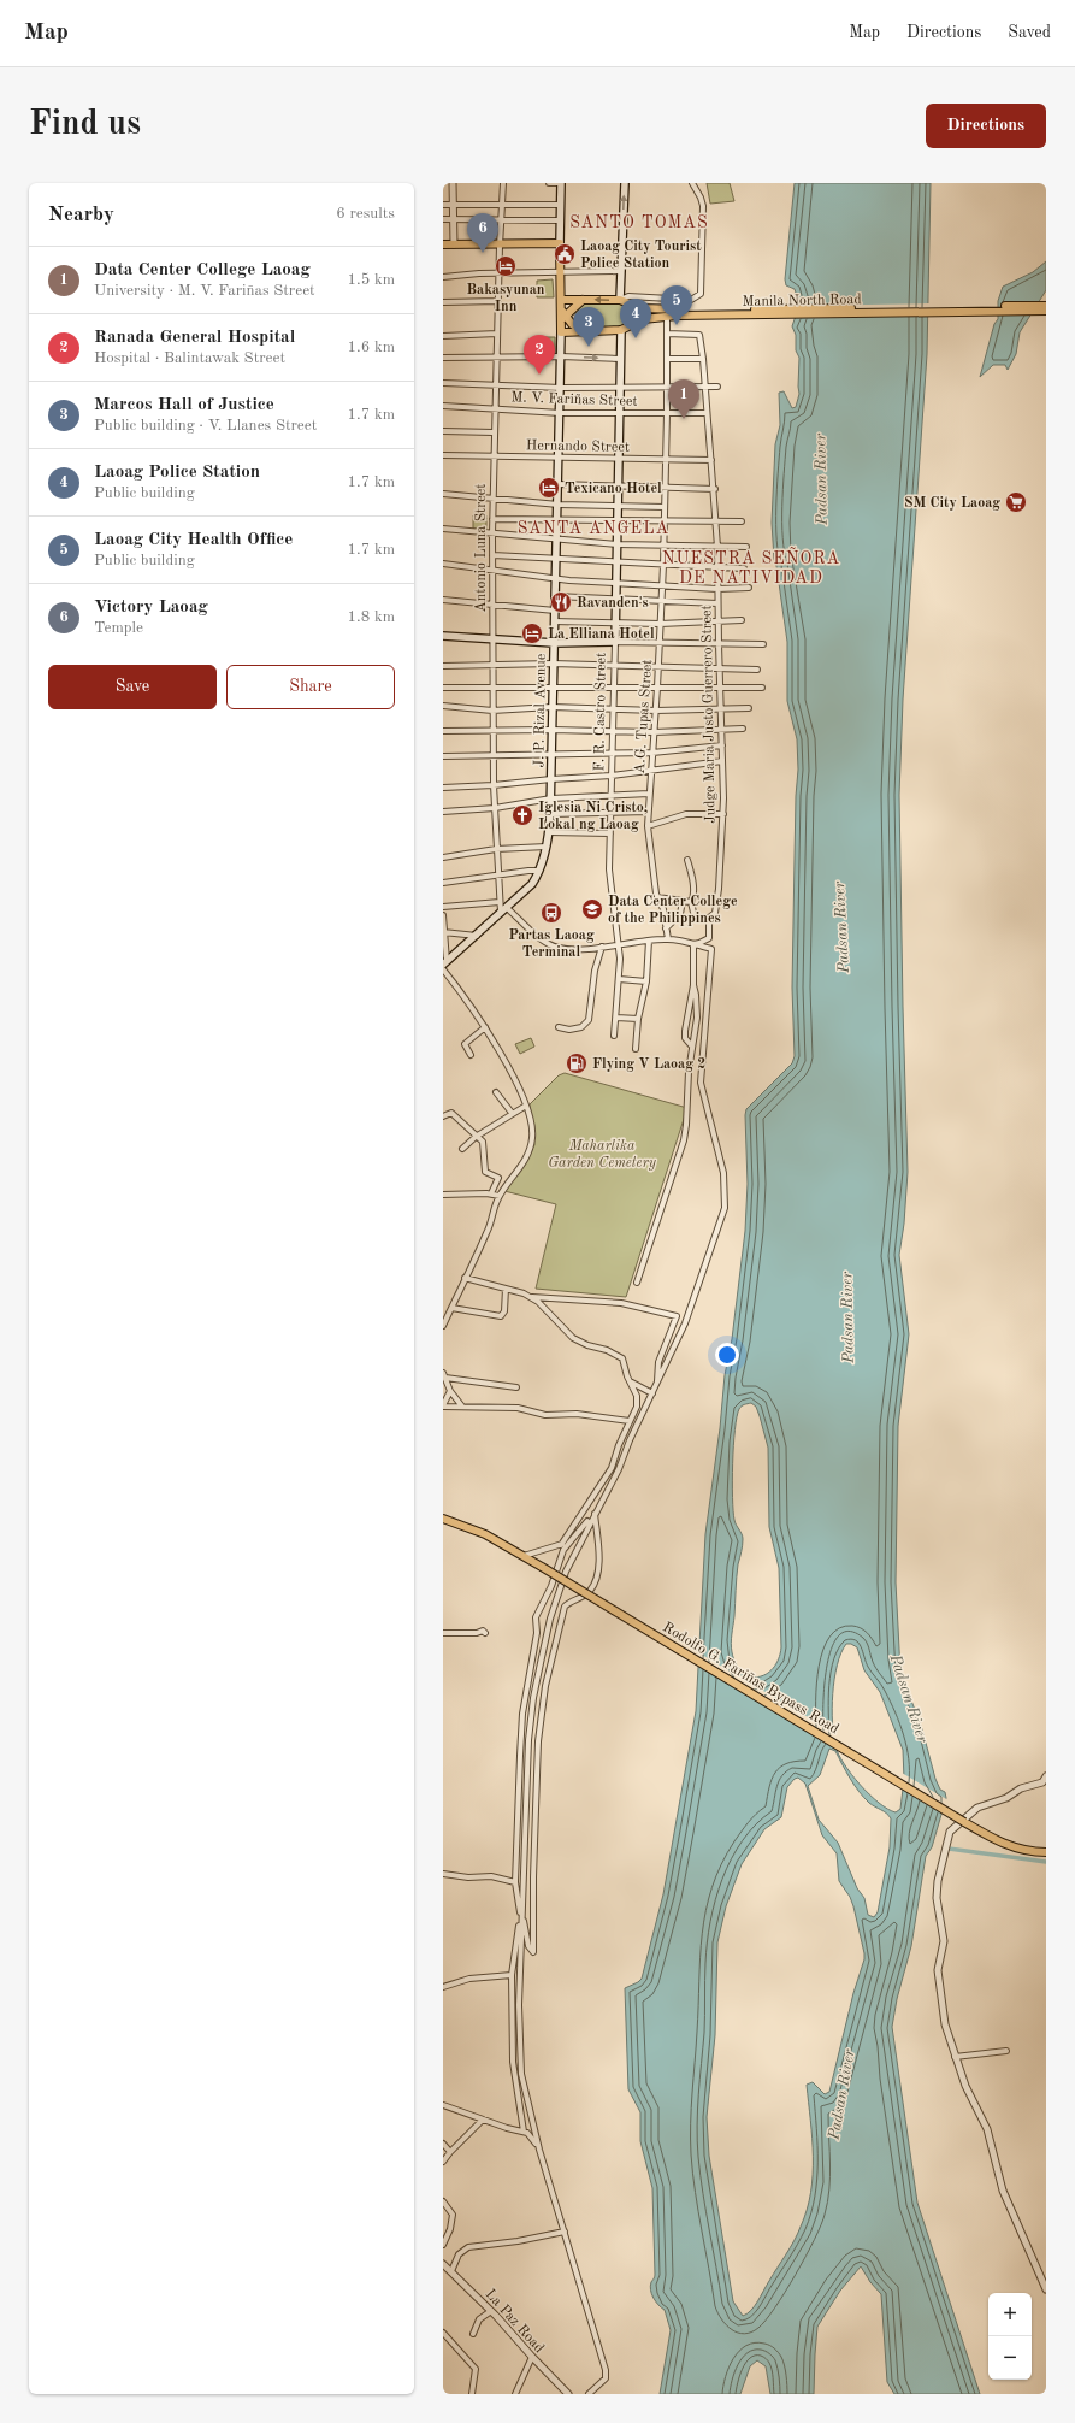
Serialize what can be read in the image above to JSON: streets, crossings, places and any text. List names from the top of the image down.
{
  "streets": {
    "main road": [
      "Manila North Road",
      "J. P. Rizal Avenue",
      "F. R. Castro Street",
      "Rodolfo G. Fariñas Bypass Road"
    ],
    "street": [
      "M. V. Fariñas Street",
      "Hernando Street",
      "Antonio Luna Street",
      "Judge Maria Justo Guerrero Street",
      "A.G. Tupas Street",
      "La Paz Road"
    ]
  },
  "crossings": [
    ["Manila North Road", "J. P. Rizal Avenue"],
    ["Manila North Road", "F. R. Castro Street"],
    ["M. V. Fariñas Street", "Antonio Luna Street"],
    ["M. V. Fariñas Street", "J. P. Rizal Avenue"],
    ["M. V. Fariñas Street", "F. R. Castro Street"],
    ["M. V. Fariñas Street", "Judge Maria Justo Guerrero Street"],
    ["M. V. Fariñas Street", "A.G. Tupas Street"],
    ["Hernando Street", "Antonio Luna Street"],
    ["Hernando Street", "J. P. Rizal Avenue"],
    ["Hernando Street", "F. R. Castro Street"],
    ["Hernando Street", "Judge Maria Justo Guerrero Street"],
    ["Hernando Street", "A.G. Tupas Street"],
    ["Antonio Luna Street", "J. P. Rizal Avenue"],
    ["Judge Maria Justo Guerrero Street", "A.G. Tupas Street"]
  ],
  "districts": ["SANTO TOMAS", "SANTA ANGELA", "NUESTRA SEÑORA DE NATIVIDAD"],
  "water": ["Padsan River"],
  "parks": ["Maharlika Garden Cemetery"],
  "places": {
    "public building": ["Laoag City Tourist Police Station"],
    "hotel": ["Bakasyunan Inn", "Texicano Hotel", "La Elliana Hotel"],
    "supermarket": ["SM City Laoag"],
    "restaurant": ["Ravanden's"],
    "church": ["Iglesia Ni Cristo, Lokal ng Laoag"],
    "school or university": ["Data Center College of the Philippines"],
    "bus stop": ["Partas Laoag Terminal"],
    "fuel station": ["Flying V Laoag 2"]
  },
  "page": {
    "header": "Map",
    "nav": ["Map", "Directions", "Saved"],
    "buttons": [
      "Directions",
      ["Save", "Share"]
    ],
    "title": "Find us",
    "heading": ["Nearby", "6 results"],
    "pins": [
      "6",
      "5",
      "4",
      "3",
      "2",
      "1"
    ],
    "list": [
      {
        "mark": "1",
        "name": "Data Center College Laoag",
        "note": "University · M. V. Fariñas Street",
        "value": "1.5 km"
      },
      {
        "mark": "2",
        "name": "Ranada General Hospital",
        "note": "Hospital · Balintawak Street",
        "value": "1.6 km"
      },
      {
        "mark": "3",
        "name": "Marcos Hall of Justice",
        "note": "Public building · V. Llanes Street",
        "value": "1.7 km"
      },
      {
        "mark": "4",
        "name": "Laoag Police Station",
        "note": "Public building",
        "value": "1.7 km"
      },
      {
        "mark": "5",
        "name": "Laoag City Health Office",
        "note": "Public building",
        "value": "1.7 km"
      },
      {
        "mark": "6",
        "name": "Victory Laoag",
        "note": "Temple",
        "value": "1.8 km"
      }
    ],
    "map_buttons": ["+", "−"]
  }
}
